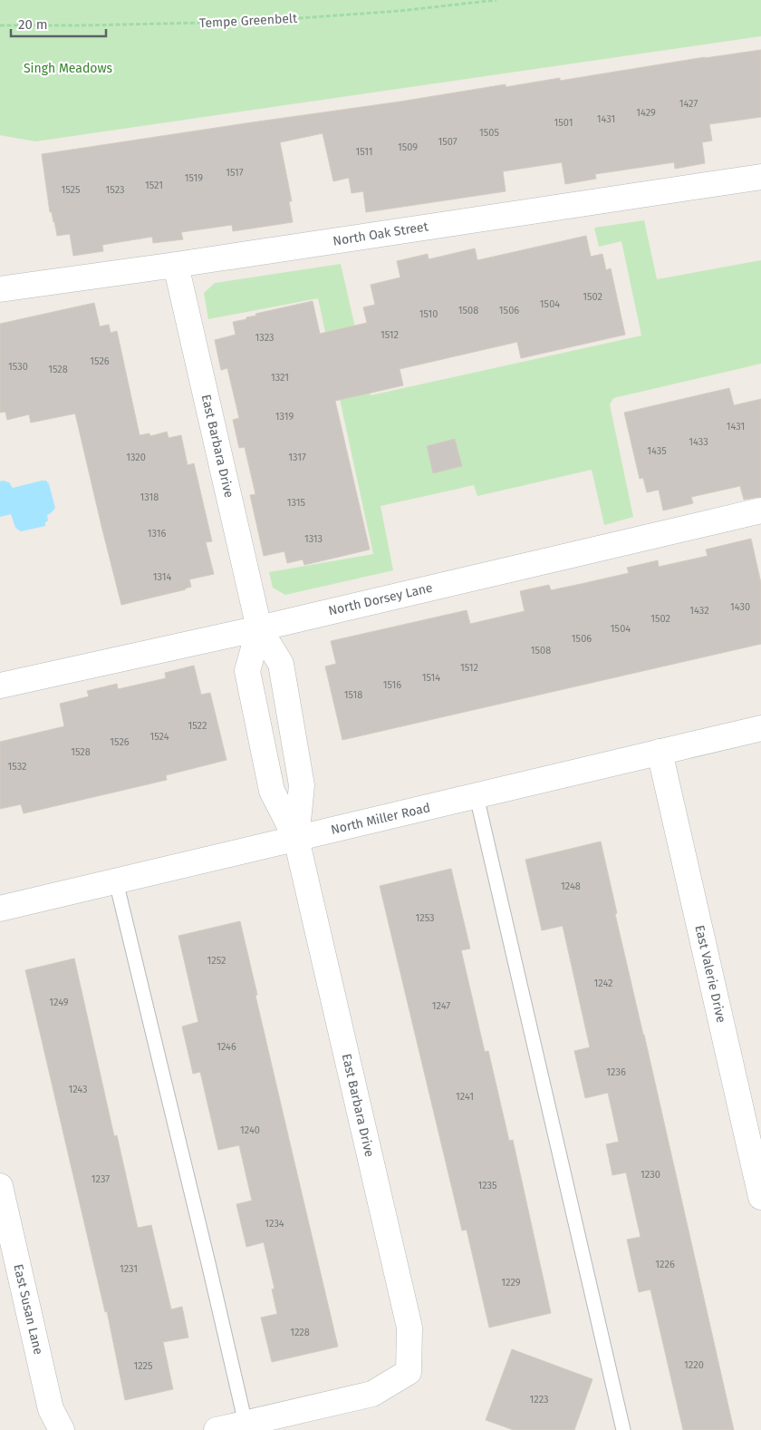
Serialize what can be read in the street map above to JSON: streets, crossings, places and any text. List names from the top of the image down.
{
  "streets": {
    "street": [
      "North Oak Street",
      "East Barbara Drive",
      "North Dorsey Lane",
      "North Miller Road",
      "East Valerie Drive",
      "East Susan Lane"
    ],
    "path": ["Tempe Greenbelt"]
  },
  "crossings": [
    ["North Oak Street", "East Barbara Drive"],
    ["East Barbara Drive", "North Dorsey Lane"],
    ["East Barbara Drive", "North Miller Road"],
    ["North Miller Road", "East Valerie Drive"]
  ],
  "parks": ["Singh Meadows"],
  "house_numbers": [
    "1427",
    "1429",
    "1431",
    "1501",
    "1505",
    "1507",
    "1509",
    "1511",
    "1517",
    "1519",
    "1521",
    "1525",
    "1523",
    "1502",
    "1504",
    "1508",
    "1506",
    "1510",
    "1512",
    "1323",
    "1526",
    "1530",
    "1528",
    "1321",
    "1319",
    "1431",
    "1433",
    "1435",
    "1320",
    "1317",
    "1318",
    "1315",
    "1316",
    "1313",
    "1314",
    "1430",
    "1432",
    "1502",
    "1504",
    "1506",
    "1508",
    "1512",
    "1514",
    "1516",
    "1518",
    "1522",
    "1524",
    "1526",
    "1528",
    "1532",
    "1248",
    "1253",
    "1252",
    "1242",
    "1249",
    "1247",
    "1246",
    "1236",
    "1243",
    "1241",
    "1240",
    "1230",
    "1237",
    "1235",
    "1234",
    "1226",
    "1231",
    "1229",
    "1228",
    "1220",
    "1225",
    "1223"
  ],
  "scale_bar": "20 m"
}
